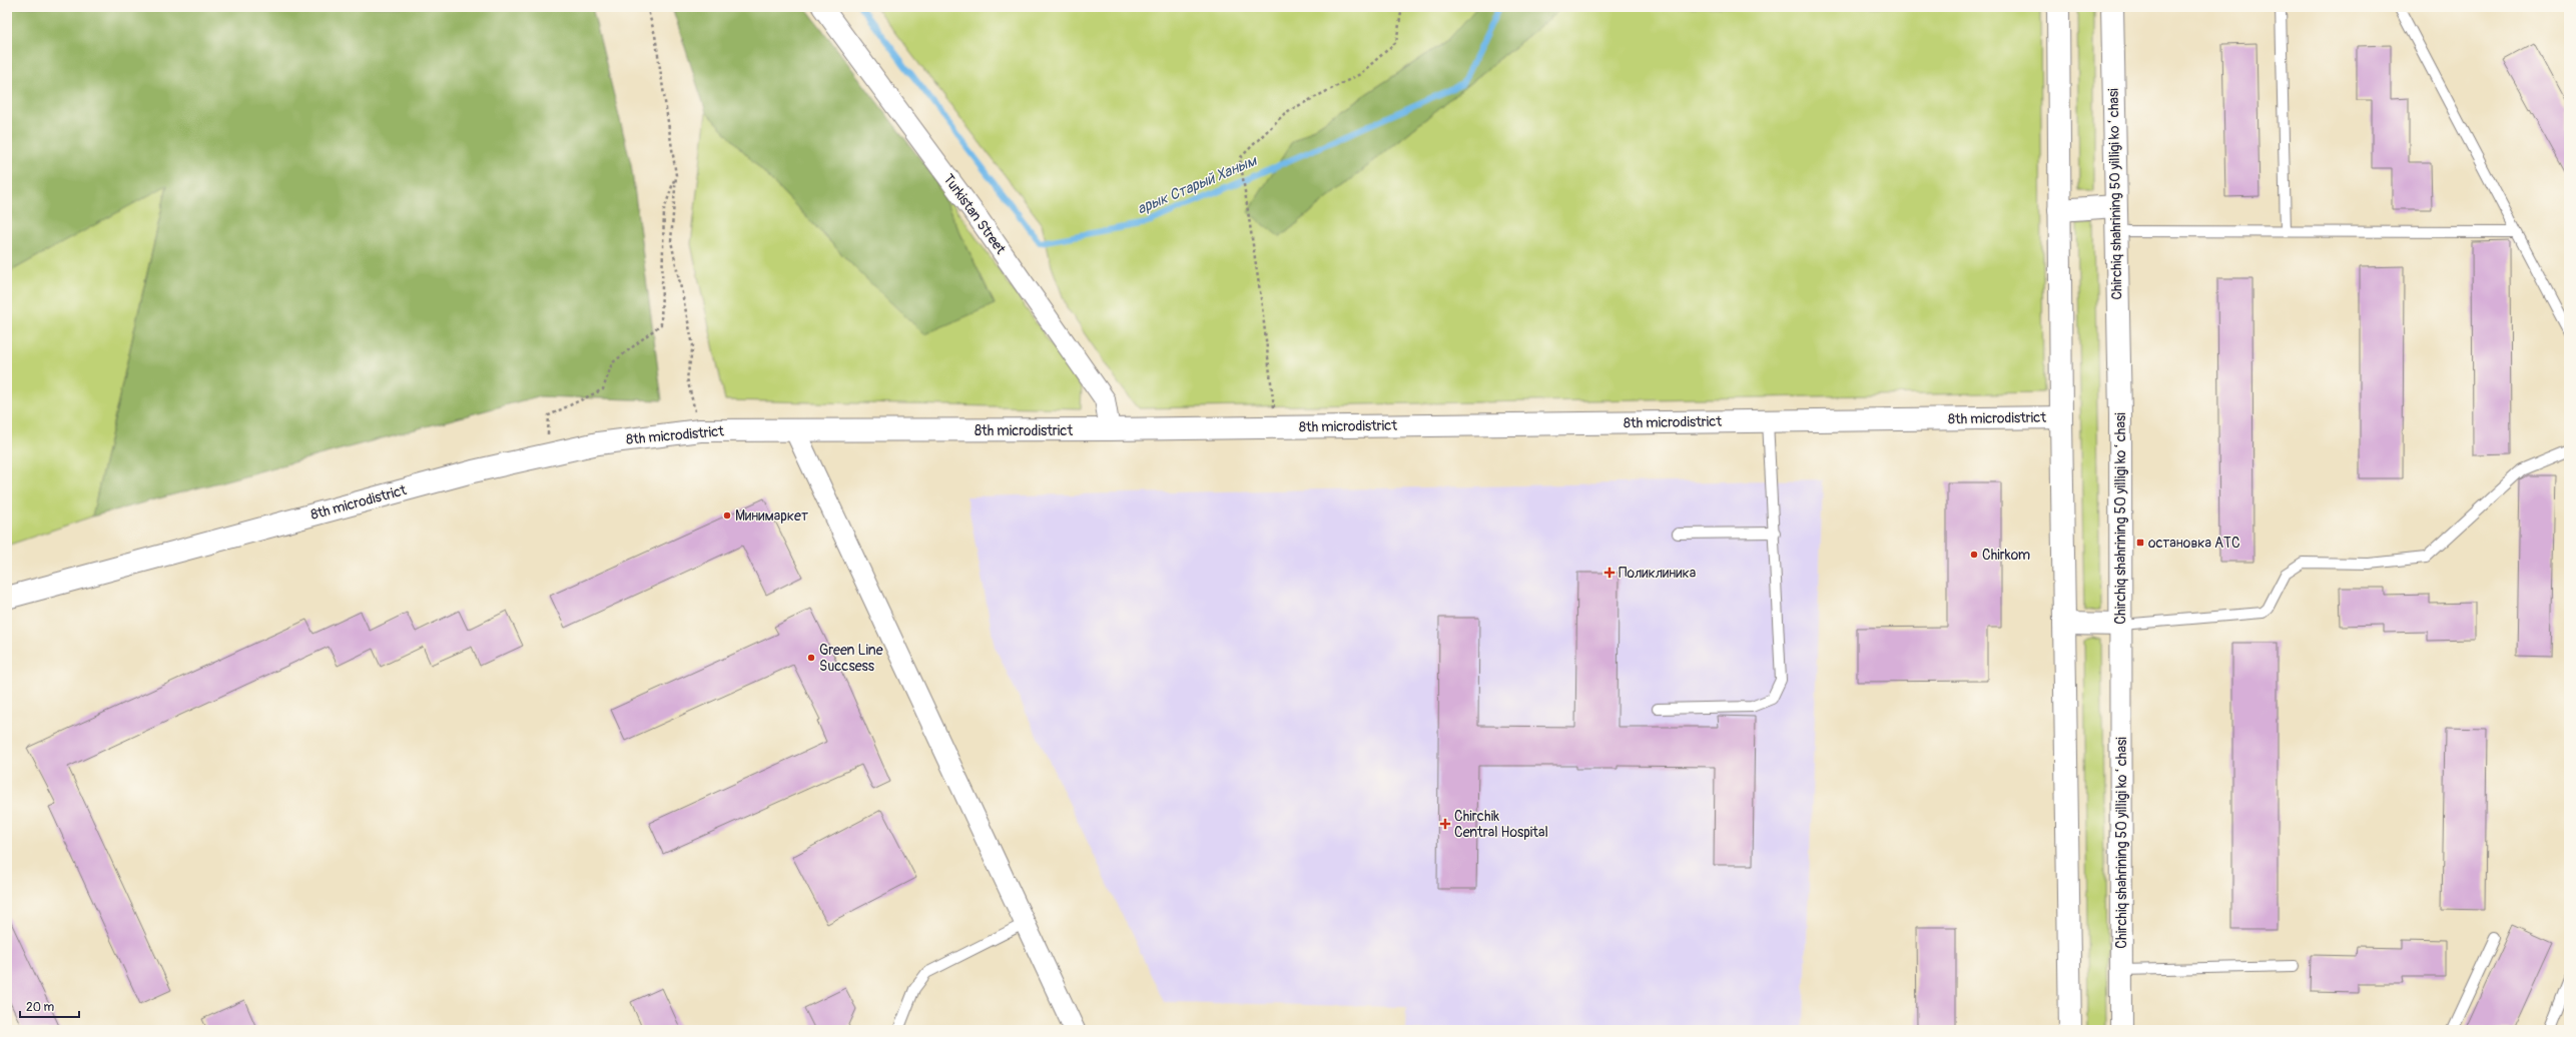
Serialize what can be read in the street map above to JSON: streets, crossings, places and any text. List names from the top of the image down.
{
  "streets": {
    "main road": ["Chirchiq shahrining 50 yilligi koʻchasi", "8th microdistrict"],
    "street": ["Turkistan Street"]
  },
  "crossings": [
    ["Turkistan Street", "8th microdistrict"]
  ],
  "water": ["арык Старый Ханым"],
  "places": {
    "other": ["Минимаркет", "Chirkom", "Green Line Succsess"],
    "transit": ["остановка АТС"],
    "health": ["Поликлиника", "Chirchik Central Hospital"]
  },
  "scale_bar": "20 m"
}
